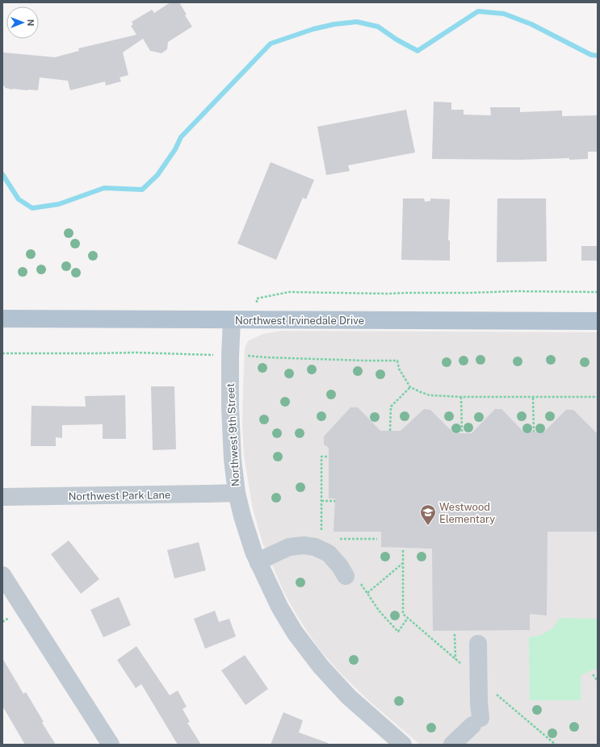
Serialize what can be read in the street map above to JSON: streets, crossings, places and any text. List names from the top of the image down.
{
  "streets": {
    "main road": ["Northwest Irvinedale Drive"],
    "street": ["Northwest 9th Street", "Northwest Park Lane"]
  },
  "crossings": [
    ["Northwest Irvinedale Drive", "Northwest 9th Street"],
    ["Northwest 9th Street", "Northwest Park Lane"]
  ],
  "places": {
    "school or university": ["Westwood Elementary"]
  },
  "north": "right"
}
